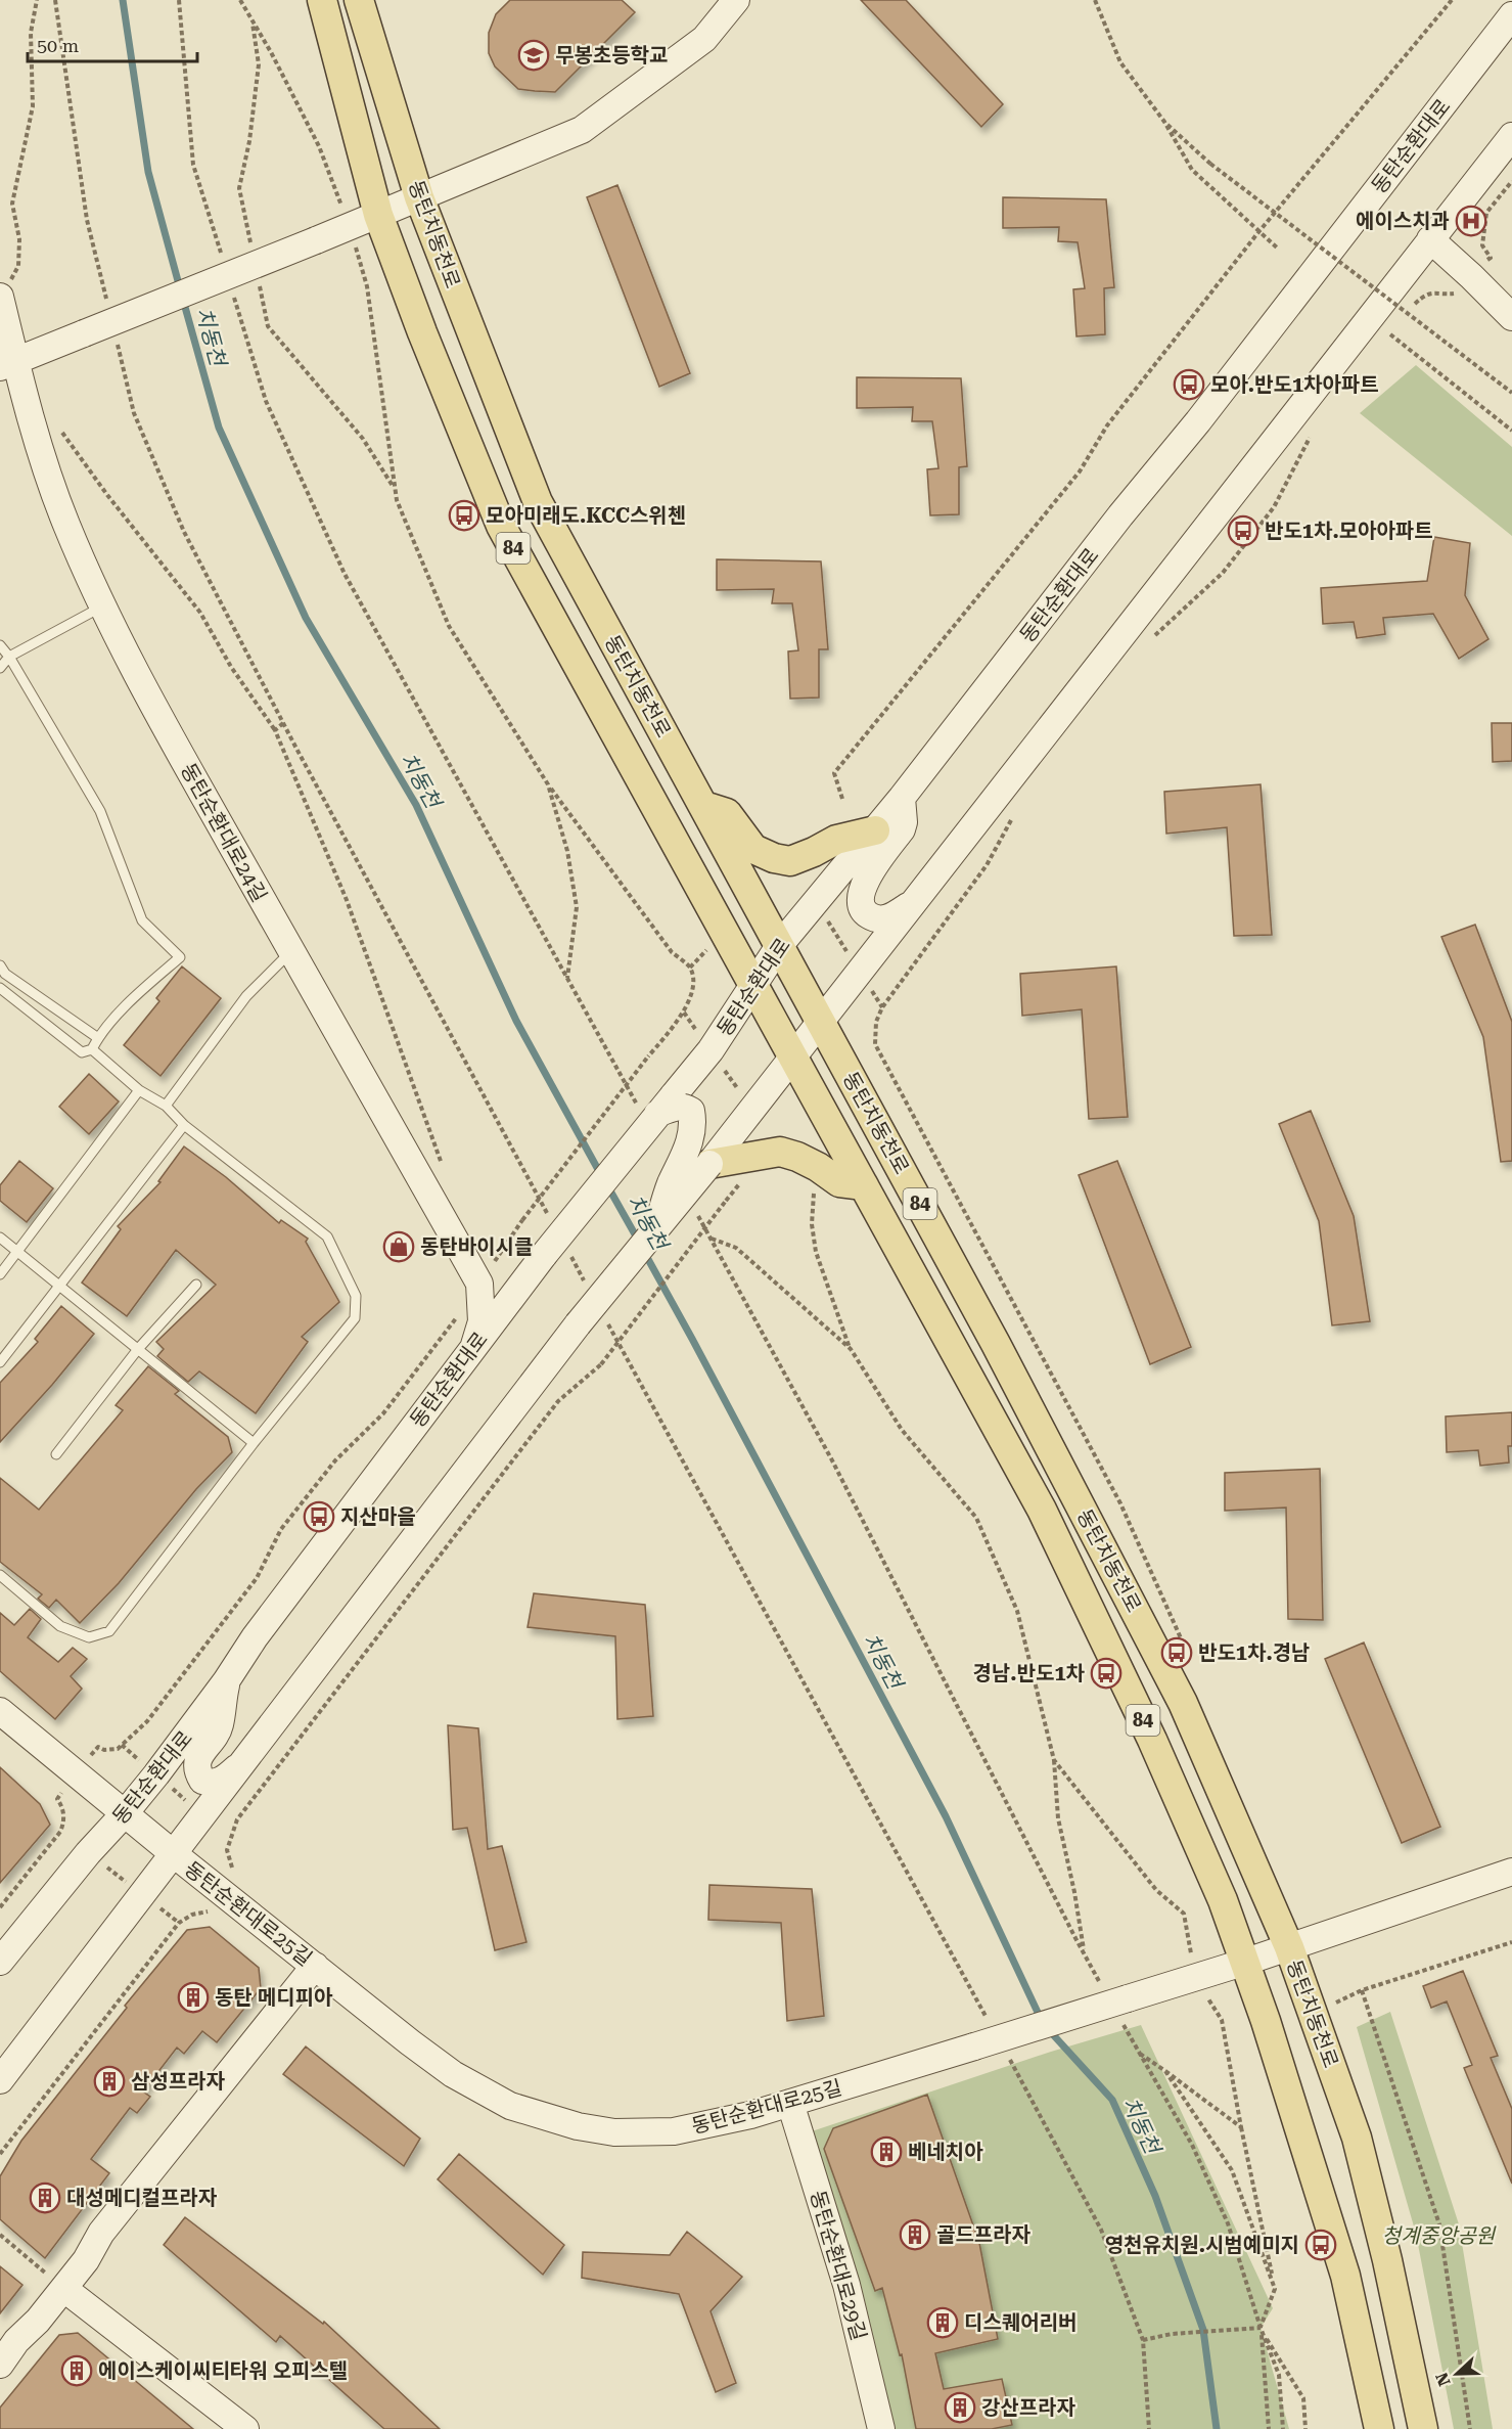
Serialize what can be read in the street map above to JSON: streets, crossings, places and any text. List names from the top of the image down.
{
  "streets": {
    "main road": ["동탄치동천로", "84"],
    "street": [
      "동탄순환대로",
      "동탄순환대로24길",
      "동탄순환대로25길",
      "동탄순환대로29길"
    ]
  },
  "crossings": [
    ["동탄순환대로", "동탄치동천로"],
    ["동탄순환대로", "동탄순환대로25길"],
    ["동탄치동천로", "동탄순환대로25길"],
    ["동탄순환대로25길", "동탄순환대로29길"]
  ],
  "water": ["치동천"],
  "parks": ["청계중앙공원"],
  "places": {
    "school or university": ["무봉초등학교"],
    "hospital": ["에이스치과"],
    "bus stop": [
      "모아.반도1차아파트",
      "모아미래도.KCC스위첸",
      "반도1차.모아아파트",
      "지산마을",
      "반도1차.경남",
      "경남.반도1차",
      "영천유치원.시범예미지"
    ],
    "shop": ["동탄바이시클"],
    "building": [
      "동탄 메디피아",
      "삼성프라자",
      "베네치아",
      "대성메디컬프라자",
      "골드프라자",
      "디스퀘어리버",
      "에이스케이씨티타워 오피스텔",
      "강산프라자"
    ]
  },
  "scale_bar": "50 m",
  "north": "left"
}
